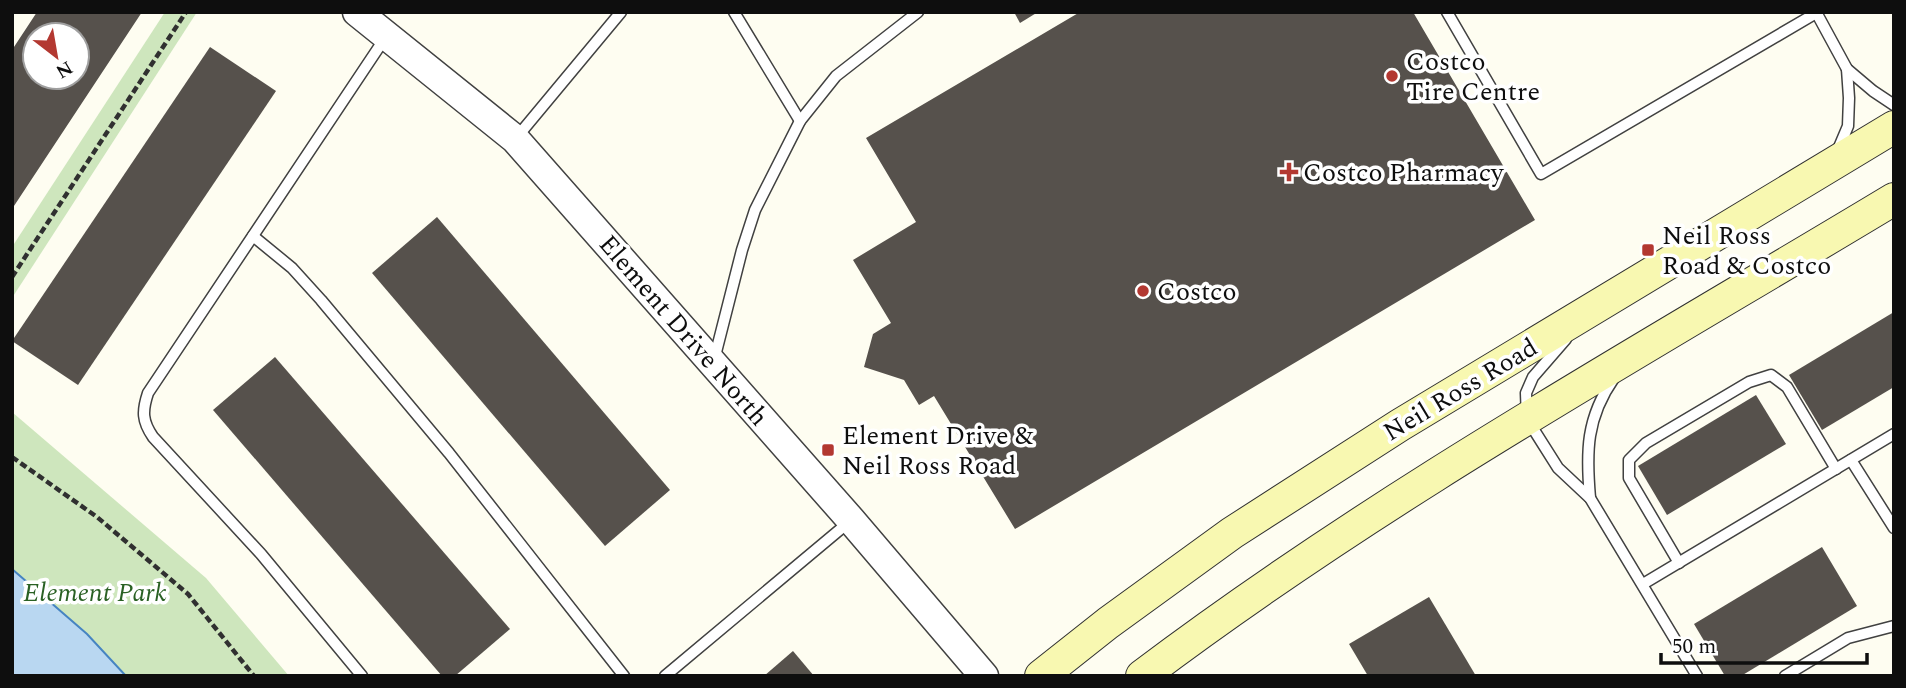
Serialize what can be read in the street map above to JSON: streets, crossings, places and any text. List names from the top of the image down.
{
  "streets": {
    "main road": ["Neil Ross Road"],
    "street": ["Element Drive North"]
  },
  "parks": ["Element Park"],
  "places": {
    "other": ["Costco Tire Centre", "Costco"],
    "health": ["Costco Pharmacy"],
    "transit": ["Neil Ross Road & Costco", "Element Drive & Neil Ross Road"]
  },
  "scale_bar": "50 m",
  "north": "bottom right"
}
